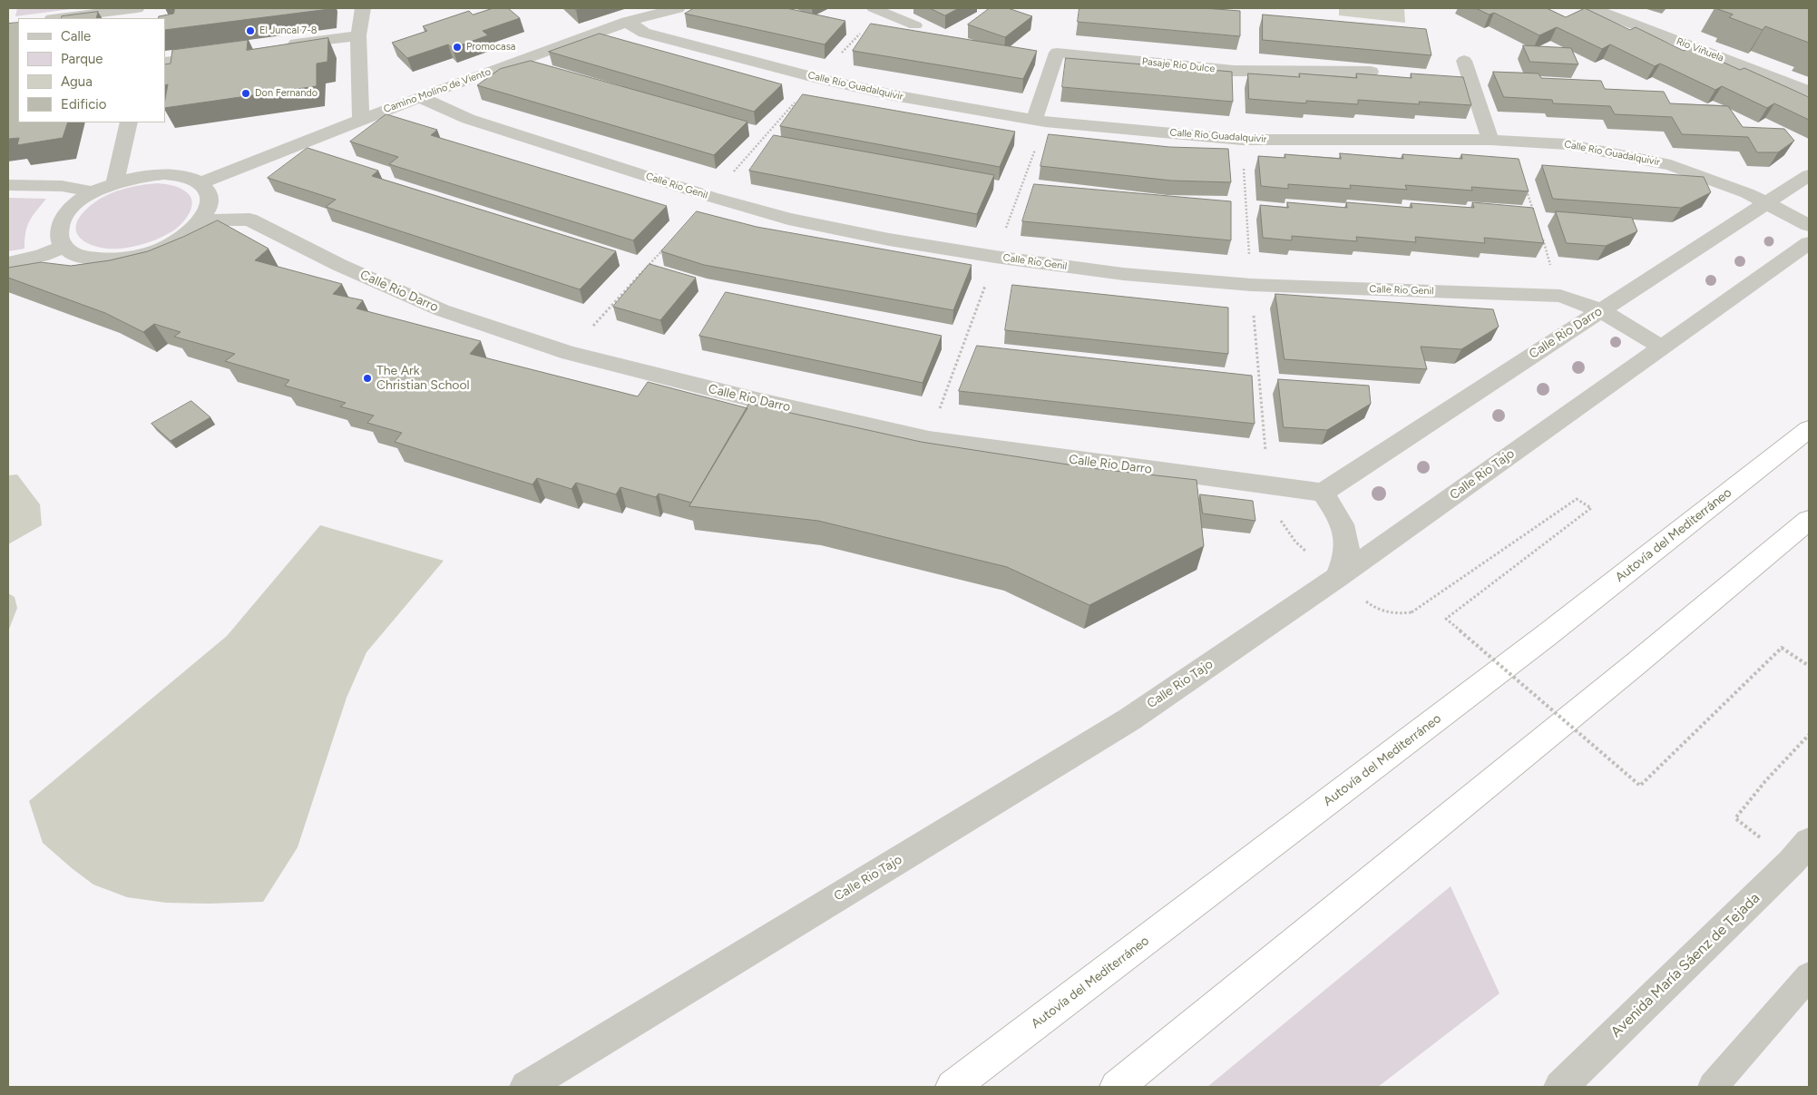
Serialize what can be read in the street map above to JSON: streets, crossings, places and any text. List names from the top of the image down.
{
  "streets": {
    "highway": ["Autovía del Mediterráneo"],
    "street": [
      "Rio Viñuela",
      "Pasaje Rio Dulce",
      "Calle Rio Guadalquivir",
      "Camino Molino de Viento",
      "Calle Rio Genil",
      "Calle Rio Darro",
      "Calle Rio Tajo",
      "Avenida María Sáenz de Tejada"
    ]
  },
  "crossings": [
    ["Pasaje Rio Dulce", "Calle Rio Guadalquivir"],
    ["Calle Rio Guadalquivir", "Camino Molino de Viento"],
    ["Calle Rio Guadalquivir", "Calle Rio Darro"],
    ["Camino Molino de Viento", "Calle Rio Genil"],
    ["Calle Rio Genil", "Calle Rio Darro"],
    ["Calle Rio Genil", "Calle Rio Tajo"]
  ],
  "places": [
    "El Juncal 7-8",
    "Promocasa",
    "Don Fernando",
    "The Ark Christian School"
  ],
  "legend": [
    "Calle",
    "Parque",
    "Agua",
    "Edificio"
  ]
}
